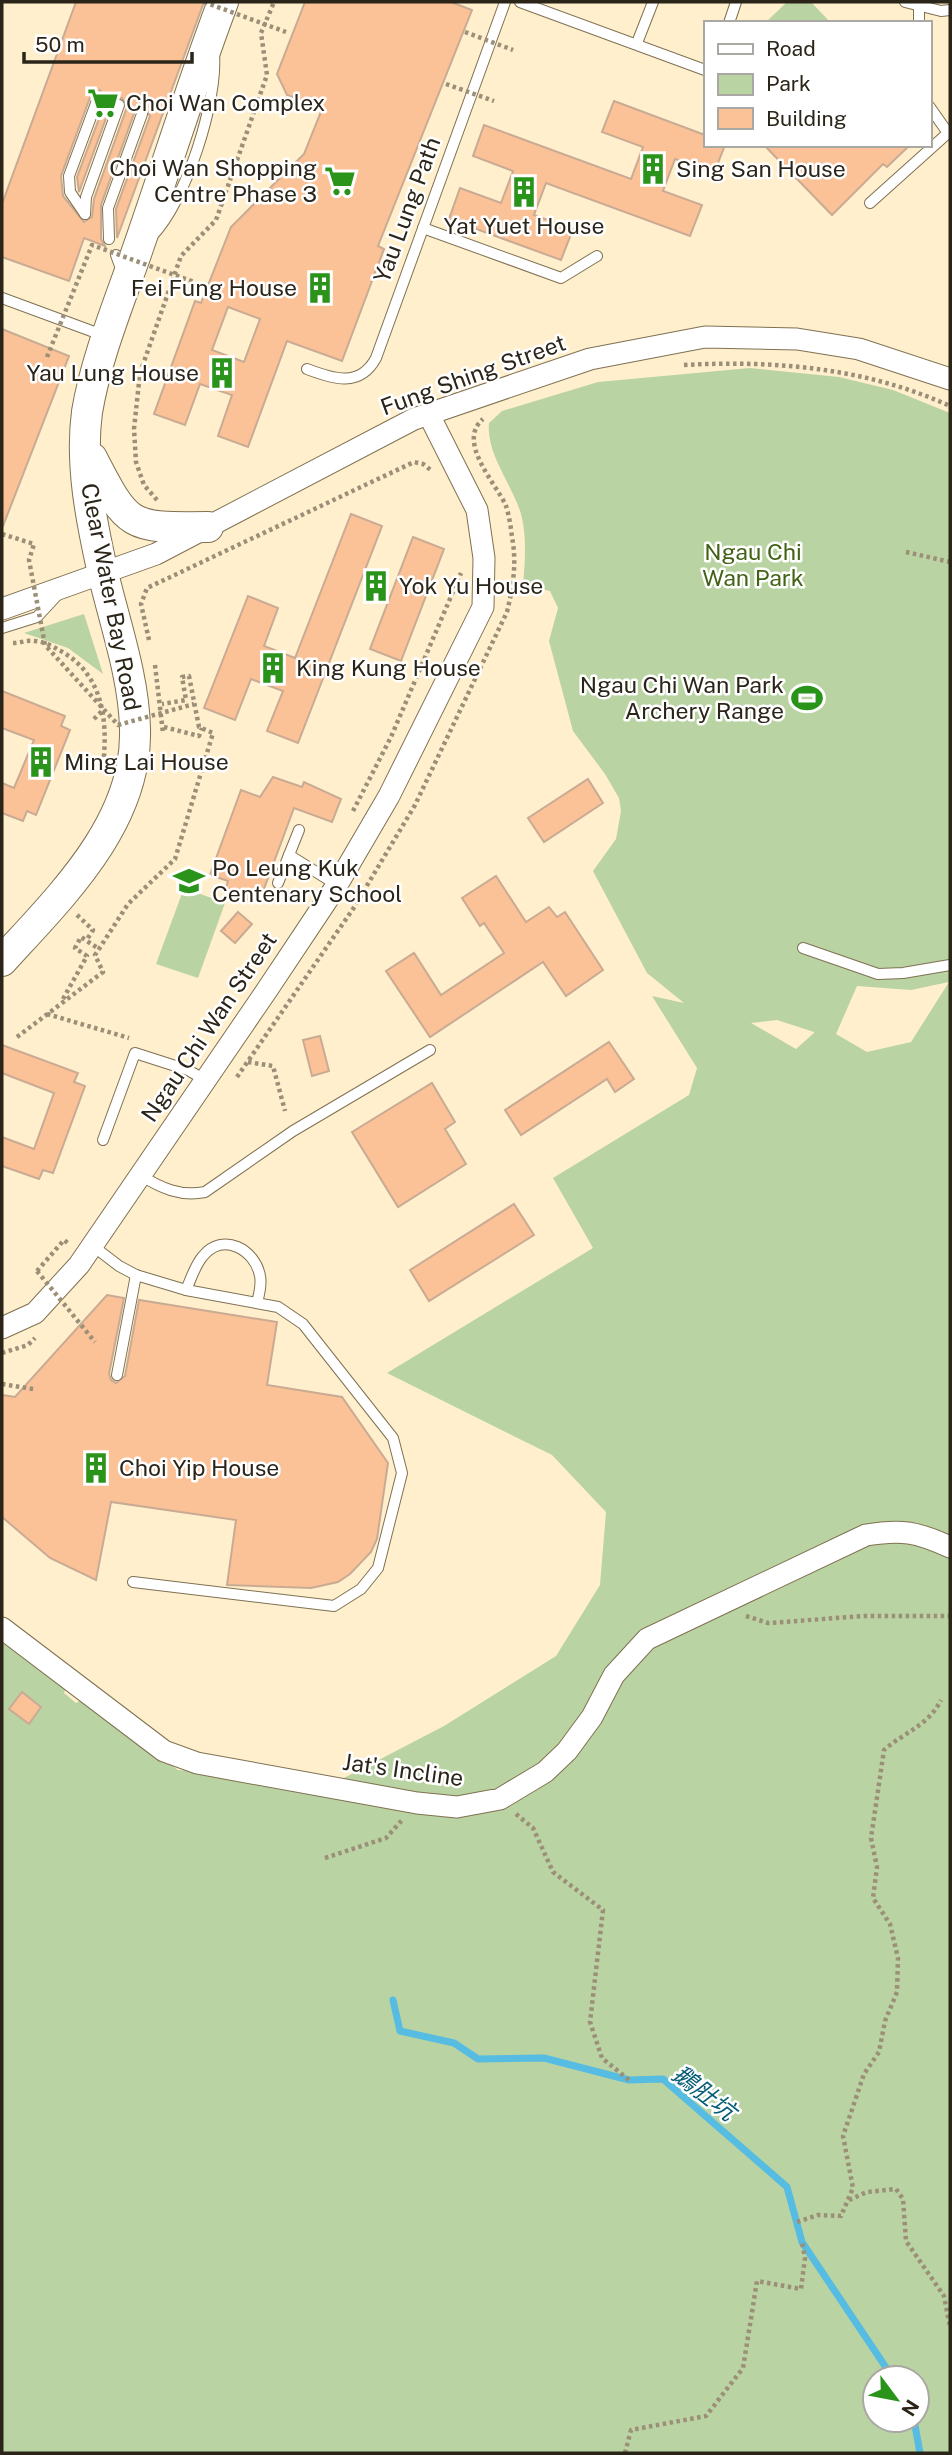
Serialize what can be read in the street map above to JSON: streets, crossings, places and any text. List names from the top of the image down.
{
  "streets": {
    "main road": ["Clear Water Bay Road"],
    "street": ["Fung Shing Street", "Ngau Chi Wan Street", "Jat's Incline"],
    "lane": ["Yau Lung Path"]
  },
  "crossings": [
    ["Fung Shing Street", "Clear Water Bay Road"],
    ["Fung Shing Street", "Ngau Chi Wan Street"]
  ],
  "water": ["鵝肚坑"],
  "parks": ["Ngau Chi Wan Park"],
  "places": {
    "supermarket": ["Choi Wan Complex", "Choi Wan Shopping Centre Phase 3"],
    "building": [
      "Sing San House",
      "Yat Yuet House",
      "Fei Fung House",
      "Yau Lung House",
      "Yok Yu House",
      "King Kung House",
      "Ming Lai House",
      "Choi Yip House"
    ],
    "sports": ["Ngau Chi Wan Park Archery Range"],
    "school or university": ["Po Leung Kuk Centenary School"]
  },
  "legend": ["Road", "Park", "Building"],
  "scale_bar": "50 m",
  "north": "bottom right"
}
